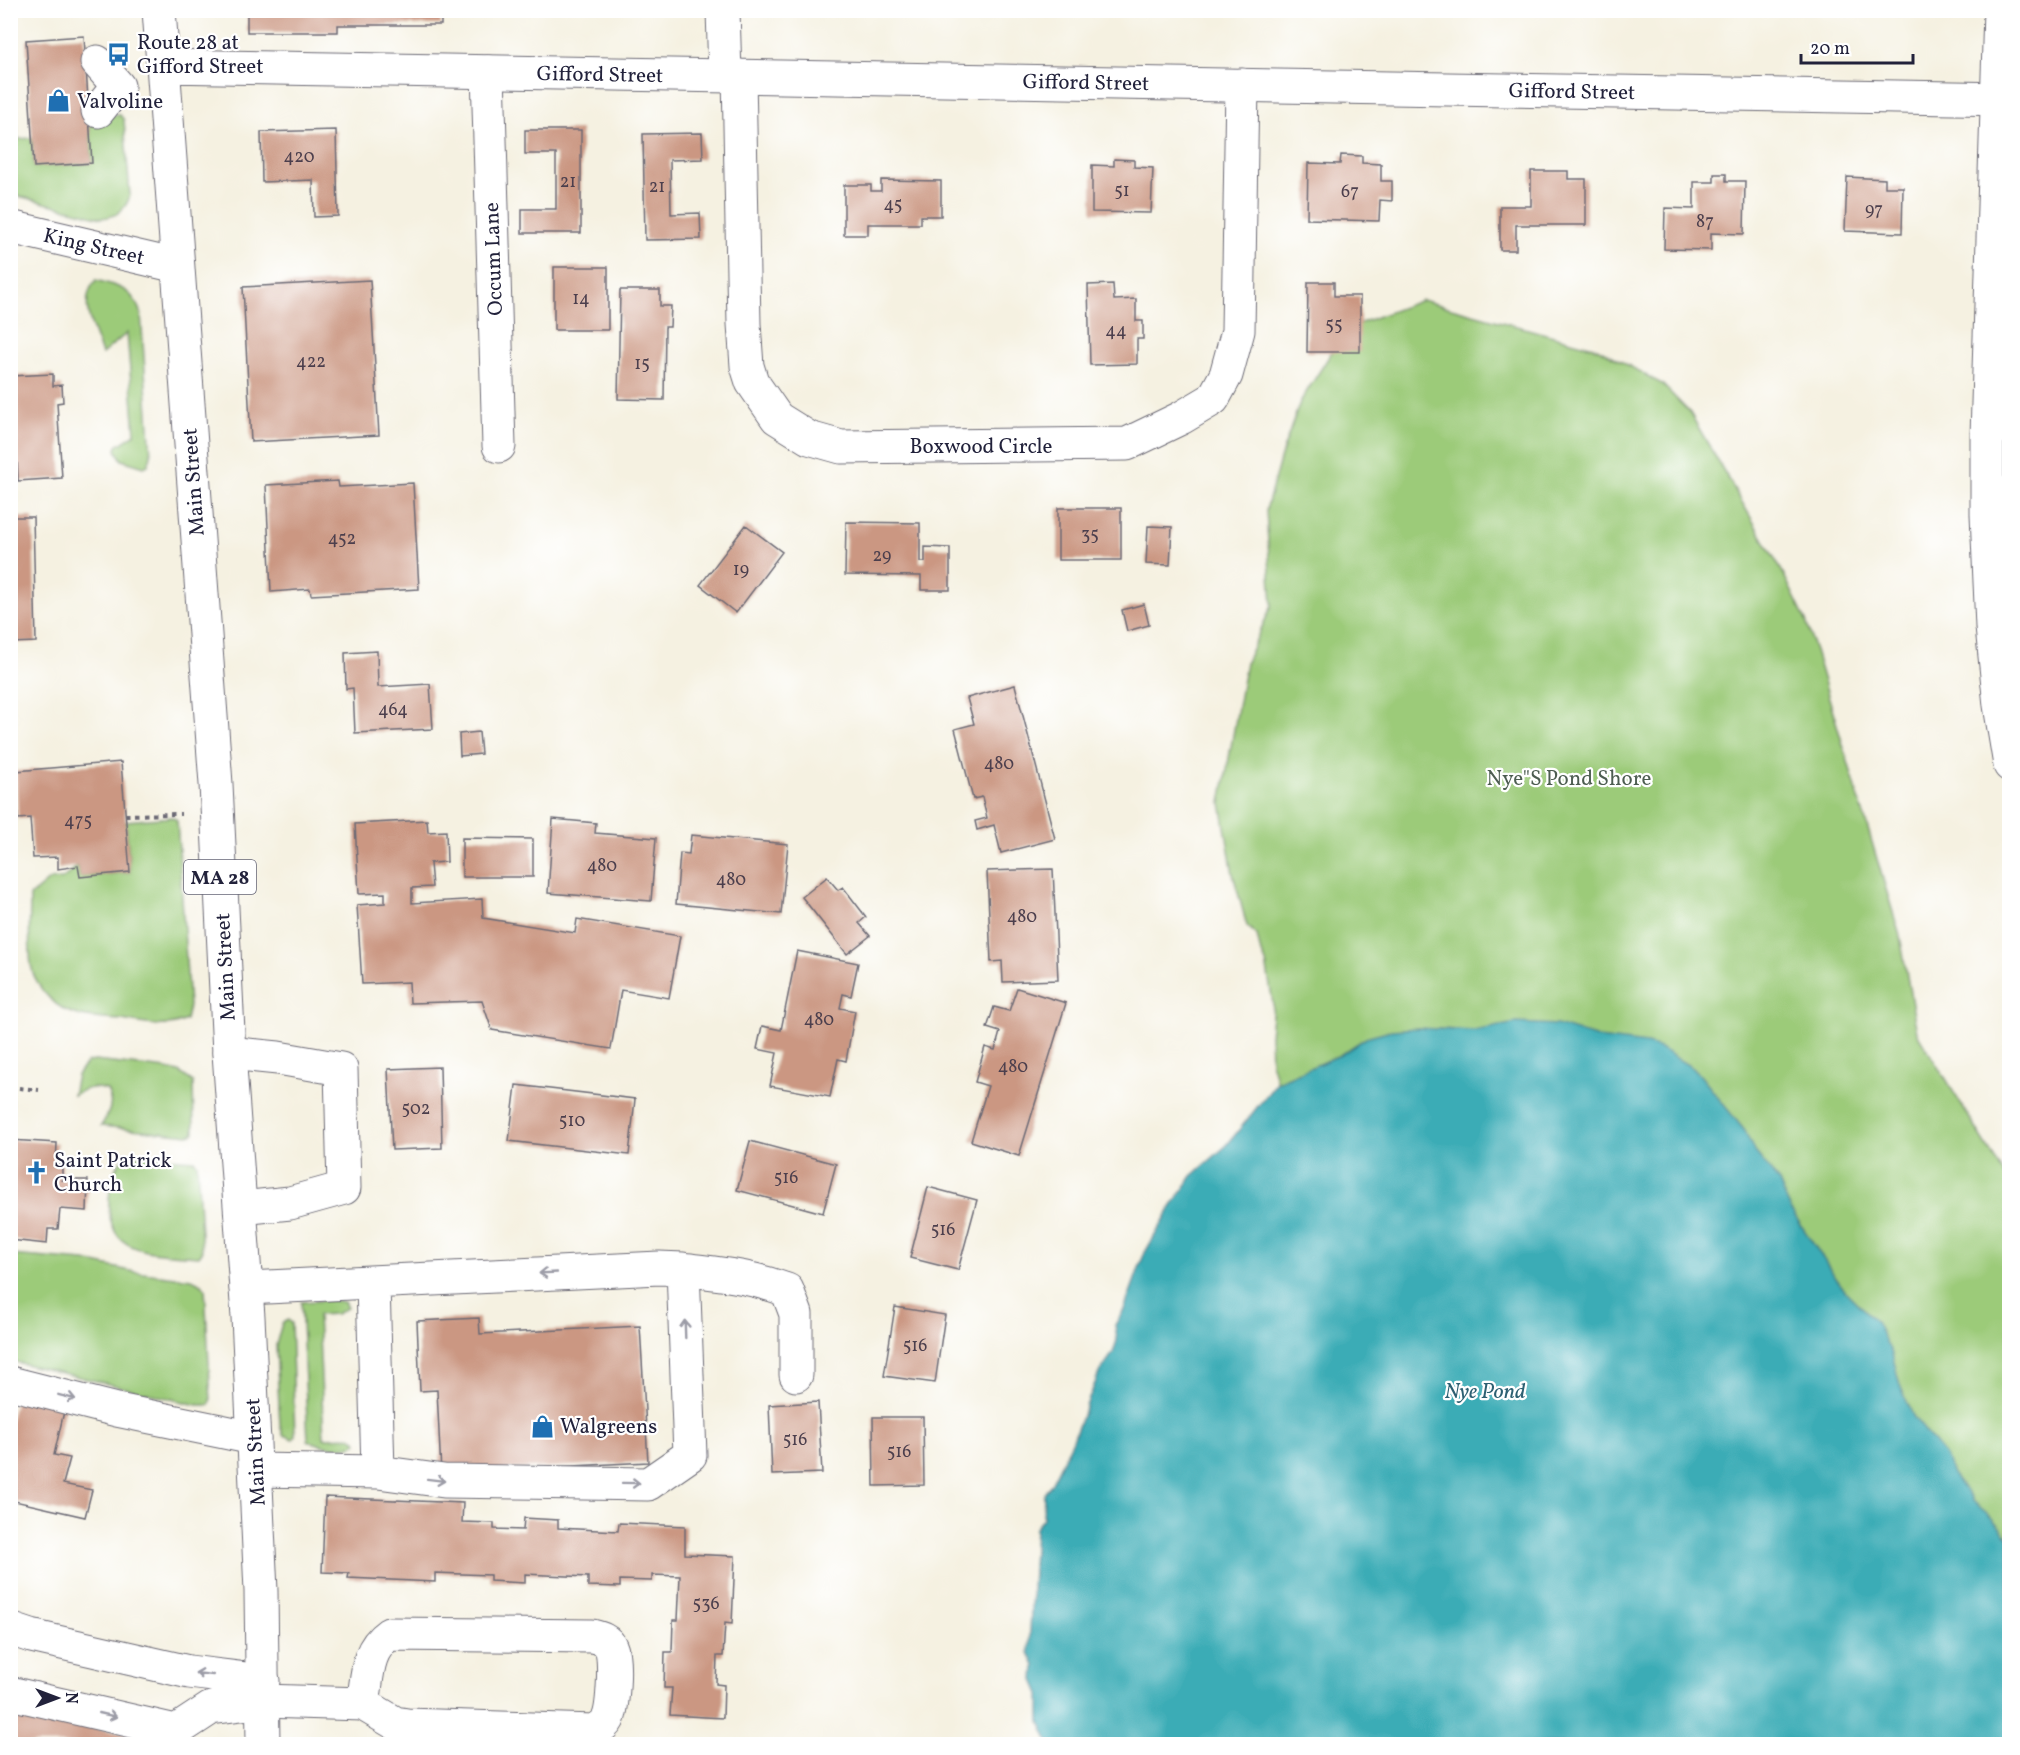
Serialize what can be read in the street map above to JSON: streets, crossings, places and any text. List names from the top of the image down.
{
  "streets": {
    "main road": [
      "Gifford Street",
      "King Street",
      "Occum Lane",
      "Boxwood Circle",
      "Main Street",
      "MA 28"
    ]
  },
  "crossings": [
    ["Gifford Street", "Occum Lane"],
    ["Gifford Street", "Boxwood Circle"],
    ["Gifford Street", "Main Street"],
    ["King Street", "Main Street"]
  ],
  "water": ["Nye Pond"],
  "parks": ["Nye\"S Pond Shore"],
  "places": {
    "bus stop": ["Route 28 at Gifford Street"],
    "shop": ["Valvoline", "Walgreens"],
    "church": ["Saint Patrick Church"]
  },
  "house_numbers": [
    "420",
    "21",
    "21",
    "51",
    "67",
    "45",
    "97",
    "87",
    "14",
    "55",
    "44",
    "422",
    "15",
    "35",
    "452",
    "29",
    "19",
    "464",
    "480",
    "475",
    "480",
    "480",
    "480",
    "480",
    "480",
    "502",
    "510",
    "516",
    "516",
    "516",
    "516",
    "516",
    "536"
  ],
  "scale_bar": "20 m",
  "north": "right"
}
